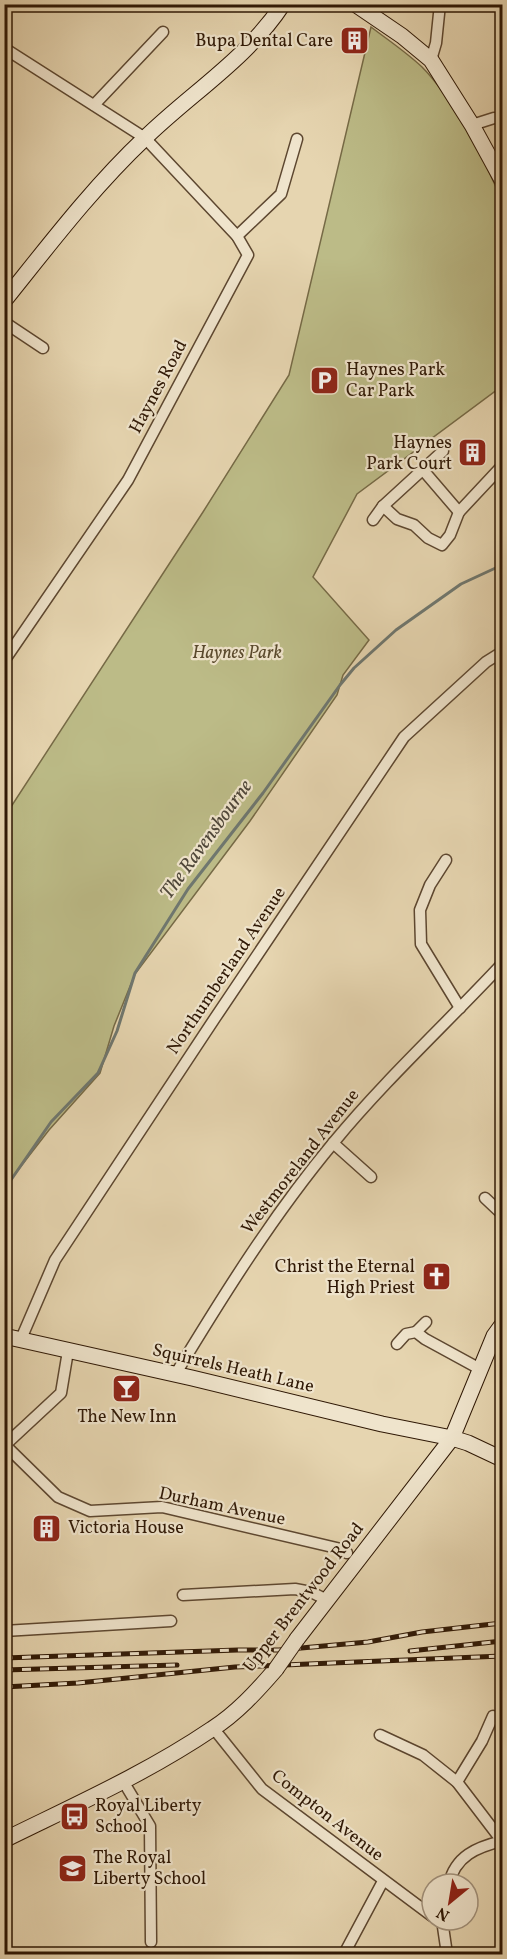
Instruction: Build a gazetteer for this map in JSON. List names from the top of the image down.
{
  "streets": {
    "street": [
      "Haynes Road",
      "Northumberland Avenue",
      "Westmoreland Avenue",
      "Squirrels Heath Lane",
      "Durham Avenue",
      "Upper Brentwood Road",
      "Compton Avenue"
    ]
  },
  "crossings": [
    ["Northumberland Avenue", "Squirrels Heath Lane"],
    ["Westmoreland Avenue", "Squirrels Heath Lane"],
    ["Squirrels Heath Lane", "Upper Brentwood Road"],
    ["Upper Brentwood Road", "Compton Avenue"]
  ],
  "water": ["The Ravensbourne"],
  "parks": ["Haynes Park"],
  "places": {
    "building": ["Bupa Dental Care", "Haynes Park Court", "Victoria House"],
    "parking": ["Haynes Park Car Park"],
    "church": ["Christ the Eternal High Priest"],
    "bar": ["The New Inn"],
    "bus stop": ["Royal Liberty School"],
    "school or university": ["The Royal Liberty School"]
  },
  "north": "bottom left"
}
